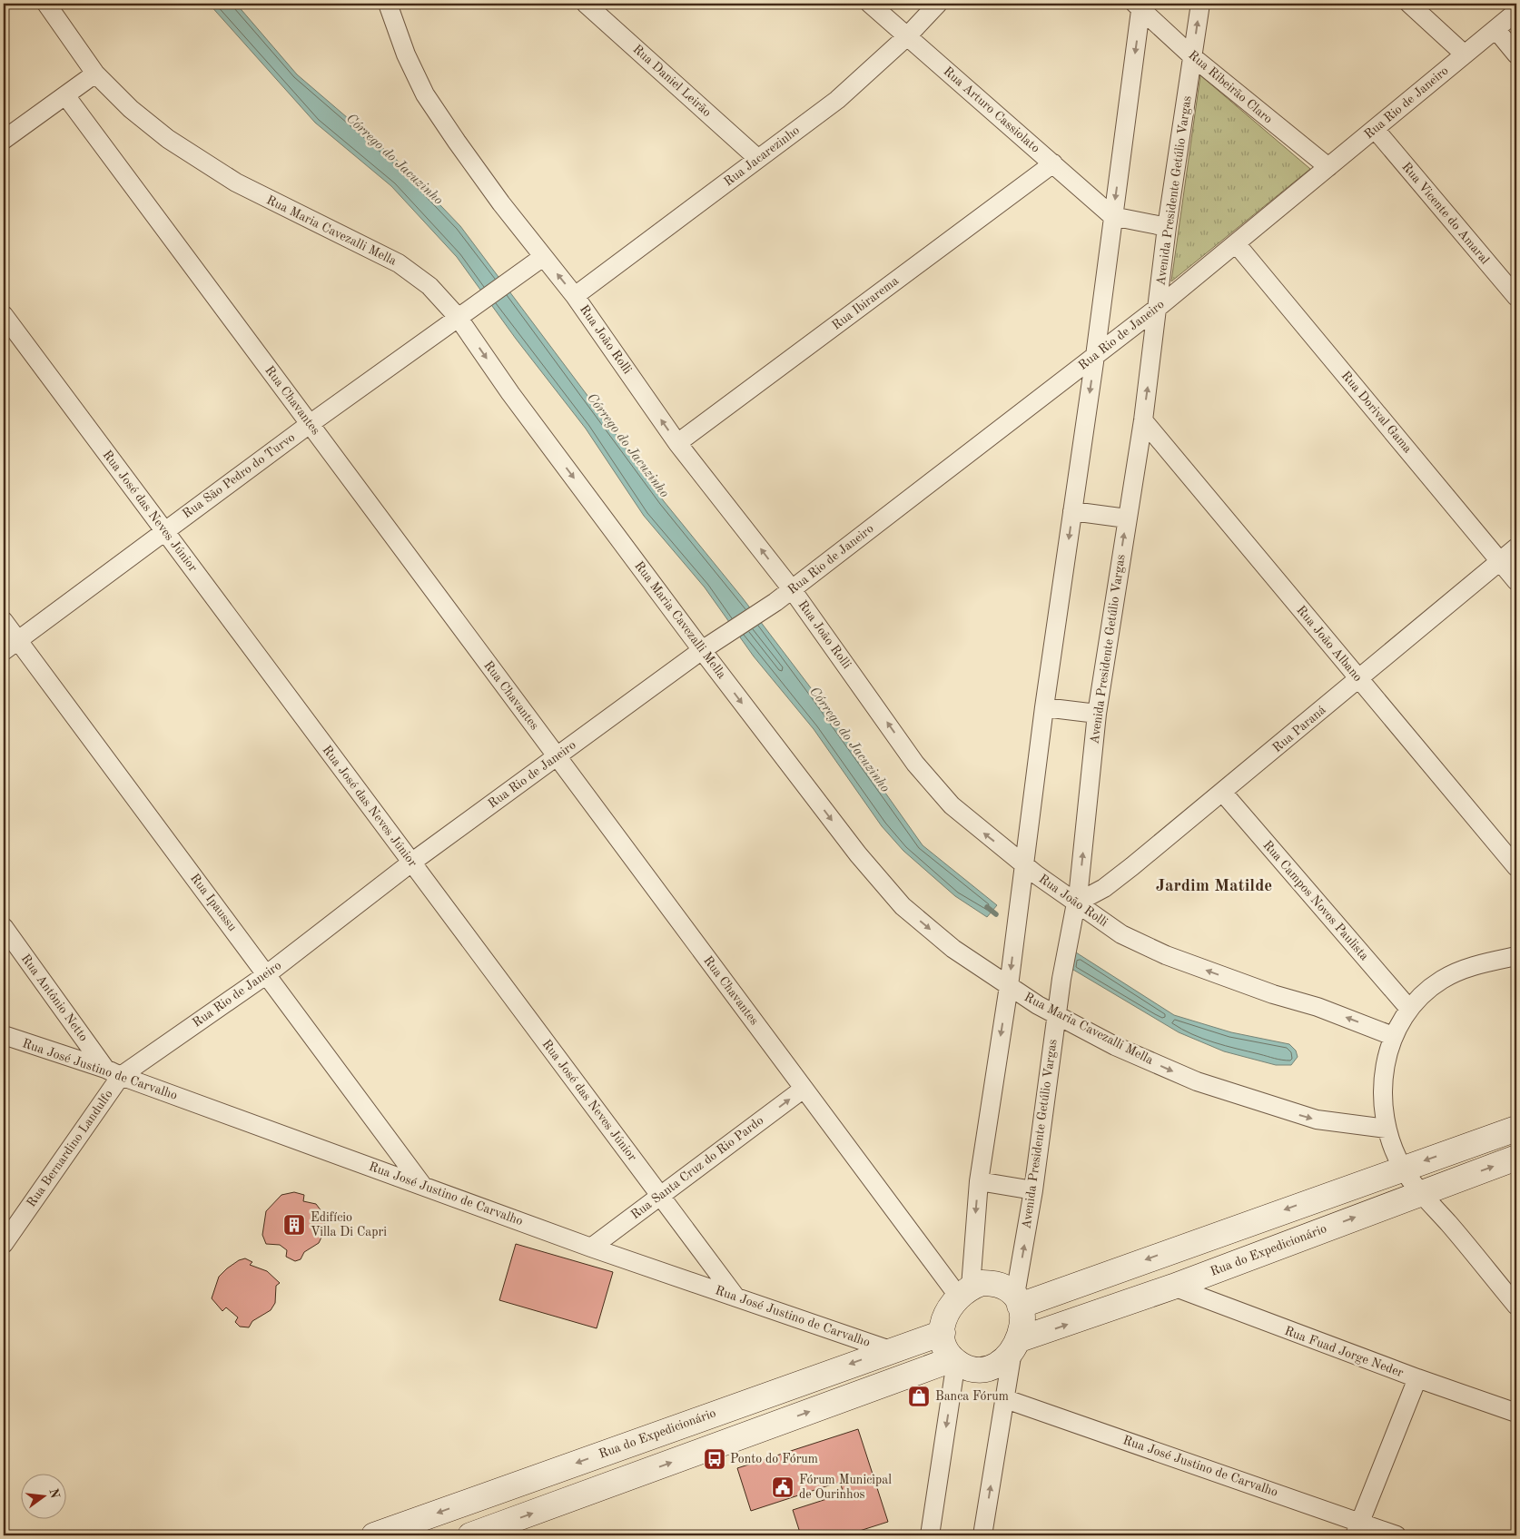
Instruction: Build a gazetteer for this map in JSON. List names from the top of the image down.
{
  "streets": {
    "main road": ["Rua do Expedicionário"],
    "street": [
      "Rua Daniel Leirão",
      "Rua Ribeirão Claro",
      "Rua Rio de Janeiro",
      "Rua Arturo Cassiolato",
      "Rua Jacarezinho",
      "Avenida Presidente Getúlio Vargas",
      "Rua Vicente do Amaral",
      "Rua Maria Cavezalli Mella",
      "Rua Ibirarema",
      "Rua João Rolli",
      "Rua Chavantes",
      "Rua Dorival Gama",
      "Rua São Pedro do Turvo",
      "Rua José das Neves Júnior",
      "Rua João Albano",
      "Rua Paraná",
      "Rua Campos Novos Paulista",
      "Rua Ipaussu",
      "Rua Antônio Netto",
      "Rua José Justino de Carvalho",
      "Rua Bernardino Landulfo",
      "Rua Santa Cruz do Rio Pardo",
      "Rua Fuad Jorge Neder"
    ]
  },
  "crossings": [
    ["Rua Daniel Leirão", "Rua Jacarezinho"],
    ["Rua Ribeirão Claro", "Rua Rio de Janeiro"],
    ["Rua Ribeirão Claro", "Avenida Presidente Getúlio Vargas"],
    ["Rua Rio de Janeiro", "Avenida Presidente Getúlio Vargas"],
    ["Rua Rio de Janeiro", "Rua Vicente do Amaral"],
    ["Rua Rio de Janeiro", "Rua Maria Cavezalli Mella"],
    ["Rua Rio de Janeiro", "Rua João Rolli"],
    ["Rua Rio de Janeiro", "Rua Chavantes"],
    ["Rua Rio de Janeiro", "Rua Dorival Gama"],
    ["Rua Rio de Janeiro", "Rua José das Neves Júnior"],
    ["Rua Rio de Janeiro", "Rua Ipaussu"],
    ["Rua Rio de Janeiro", "Rua Antônio Netto"],
    ["Rua Rio de Janeiro", "Rua José Justino de Carvalho"],
    ["Rua Rio de Janeiro", "Rua Bernardino Landulfo"],
    ["Rua Arturo Cassiolato", "Rua Jacarezinho"],
    ["Rua Arturo Cassiolato", "Rua Ibirarema"],
    ["Rua Jacarezinho", "Rua João Rolli"],
    ["Avenida Presidente Getúlio Vargas", "Rua Maria Cavezalli Mella"],
    ["Avenida Presidente Getúlio Vargas", "Rua João Rolli"],
    ["Avenida Presidente Getúlio Vargas", "Rua Chavantes"],
    ["Avenida Presidente Getúlio Vargas", "Rua João Albano"],
    ["Avenida Presidente Getúlio Vargas", "Rua Paraná"],
    ["Avenida Presidente Getúlio Vargas", "Rua do Expedicionário"],
    ["Rua Maria Cavezalli Mella", "Rua São Pedro do Turvo"],
    ["Rua Ibirarema", "Rua João Rolli"],
    ["Rua João Rolli", "Rua São Pedro do Turvo"],
    ["Rua João Rolli", "Rua Paraná"],
    ["Rua Chavantes", "Rua São Pedro do Turvo"],
    ["Rua Chavantes", "Rua Santa Cruz do Rio Pardo"],
    ["Rua Chavantes", "Rua do Expedicionário"],
    ["Rua Dorival Gama", "Rua Paraná"],
    ["Rua São Pedro do Turvo", "Rua José das Neves Júnior"],
    ["Rua São Pedro do Turvo", "Rua Ipaussu"],
    ["Rua José das Neves Júnior", "Rua José Justino de Carvalho"],
    ["Rua José das Neves Júnior", "Rua Santa Cruz do Rio Pardo"],
    ["Rua João Albano", "Rua Paraná"],
    ["Rua Paraná", "Rua Campos Novos Paulista"],
    ["Rua Ipaussu", "Rua José Justino de Carvalho"],
    ["Rua Antônio Netto", "Rua José Justino de Carvalho"],
    ["Rua Antônio Netto", "Rua Bernardino Landulfo"],
    ["Rua José Justino de Carvalho", "Rua Bernardino Landulfo"],
    ["Rua José Justino de Carvalho", "Rua Santa Cruz do Rio Pardo"],
    ["Rua José Justino de Carvalho", "Rua do Expedicionário"],
    ["Rua do Expedicionário", "Rua Fuad Jorge Neder"]
  ],
  "one_way": ["Rua Maria Cavezalli Mella", "Rua João Rolli", "Rua Santa Cruz do Rio Pardo"],
  "districts": ["Jardim Matilde"],
  "water": ["Córrego do Jacuzinho"],
  "places": {
    "building": ["Edifício Villa Di Capri"],
    "shop": ["Banca Fórum"],
    "bus stop": ["Ponto do Fórum"],
    "public building": ["Fórum Municipal de Ourinhos"]
  },
  "north": "right"
}
